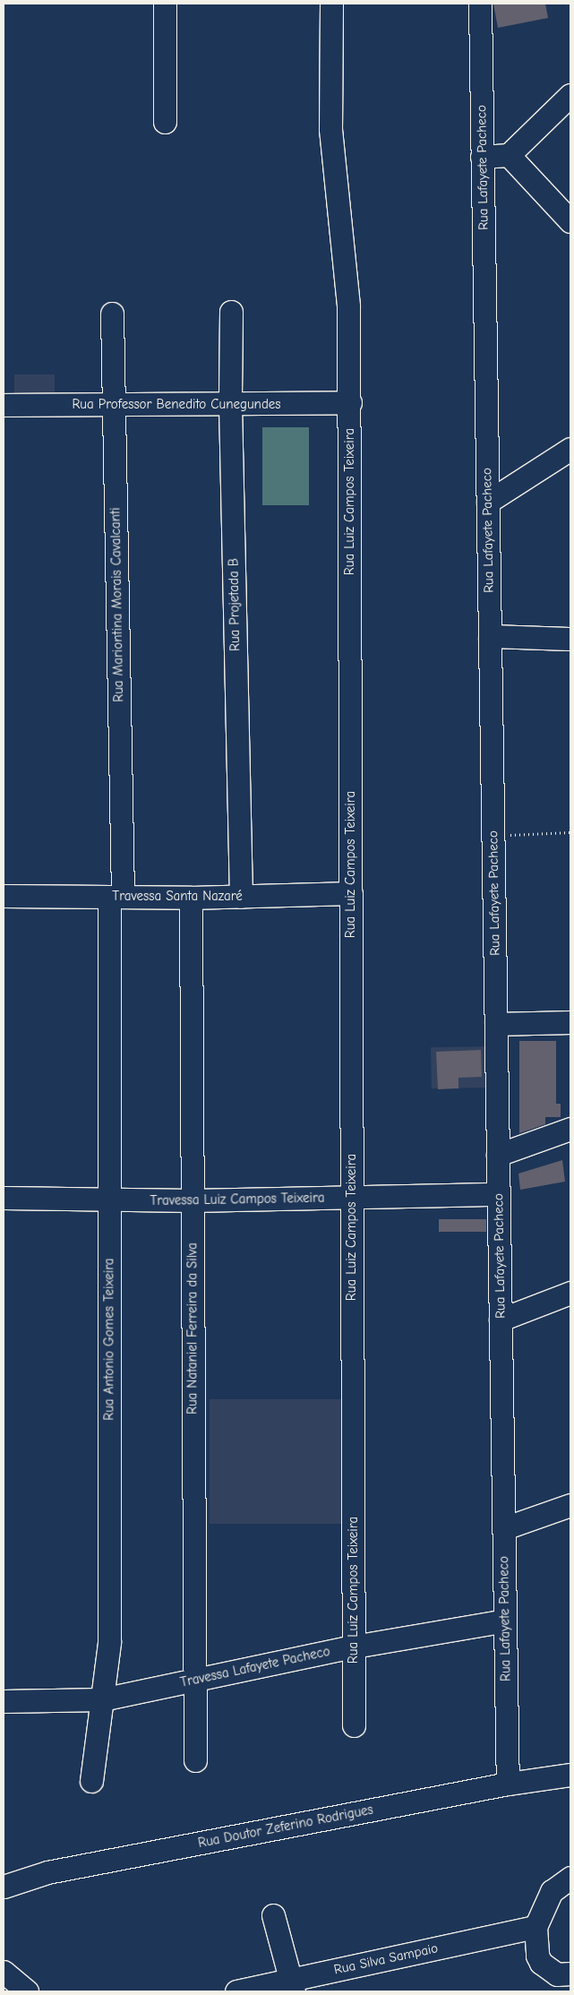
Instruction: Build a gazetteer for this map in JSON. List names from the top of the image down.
{
  "streets": {
    "street": [
      "Rua Lafayete Pacheco",
      "Rua Professor Benedito Cunegundes",
      "Rua Luiz Campos Teixeira",
      "Rua Mariontina Morais Cavalcanti",
      "Rua Projetada B",
      "Travessa Santa Nazaré",
      "Travessa Luiz Campos Teixeira",
      "Rua Nataniel Ferreira da Silva",
      "Rua Antonio Gomes Teixeira",
      "Travessa Lafayete Pacheco",
      "Rua Doutor Zeferino Rodrigues",
      "Rua Silva Sampaio"
    ]
  },
  "crossings": [
    ["Rua Lafayete Pacheco", "Travessa Luiz Campos Teixeira"],
    ["Rua Lafayete Pacheco", "Travessa Lafayete Pacheco"],
    ["Rua Lafayete Pacheco", "Rua Doutor Zeferino Rodrigues"],
    ["Rua Professor Benedito Cunegundes", "Rua Luiz Campos Teixeira"],
    ["Rua Professor Benedito Cunegundes", "Rua Mariontina Morais Cavalcanti"],
    ["Rua Professor Benedito Cunegundes", "Rua Projetada B"],
    ["Rua Luiz Campos Teixeira", "Travessa Santa Nazaré"],
    ["Rua Luiz Campos Teixeira", "Travessa Luiz Campos Teixeira"],
    ["Rua Luiz Campos Teixeira", "Travessa Lafayete Pacheco"],
    ["Rua Mariontina Morais Cavalcanti", "Travessa Santa Nazaré"],
    ["Rua Mariontina Morais Cavalcanti", "Rua Antonio Gomes Teixeira"],
    ["Rua Projetada B", "Travessa Santa Nazaré"],
    ["Travessa Santa Nazaré", "Rua Nataniel Ferreira da Silva"],
    ["Travessa Santa Nazaré", "Rua Antonio Gomes Teixeira"],
    ["Travessa Luiz Campos Teixeira", "Rua Nataniel Ferreira da Silva"],
    ["Travessa Luiz Campos Teixeira", "Rua Antonio Gomes Teixeira"],
    ["Rua Nataniel Ferreira da Silva", "Travessa Lafayete Pacheco"],
    ["Rua Antonio Gomes Teixeira", "Travessa Lafayete Pacheco"]
  ]
}
